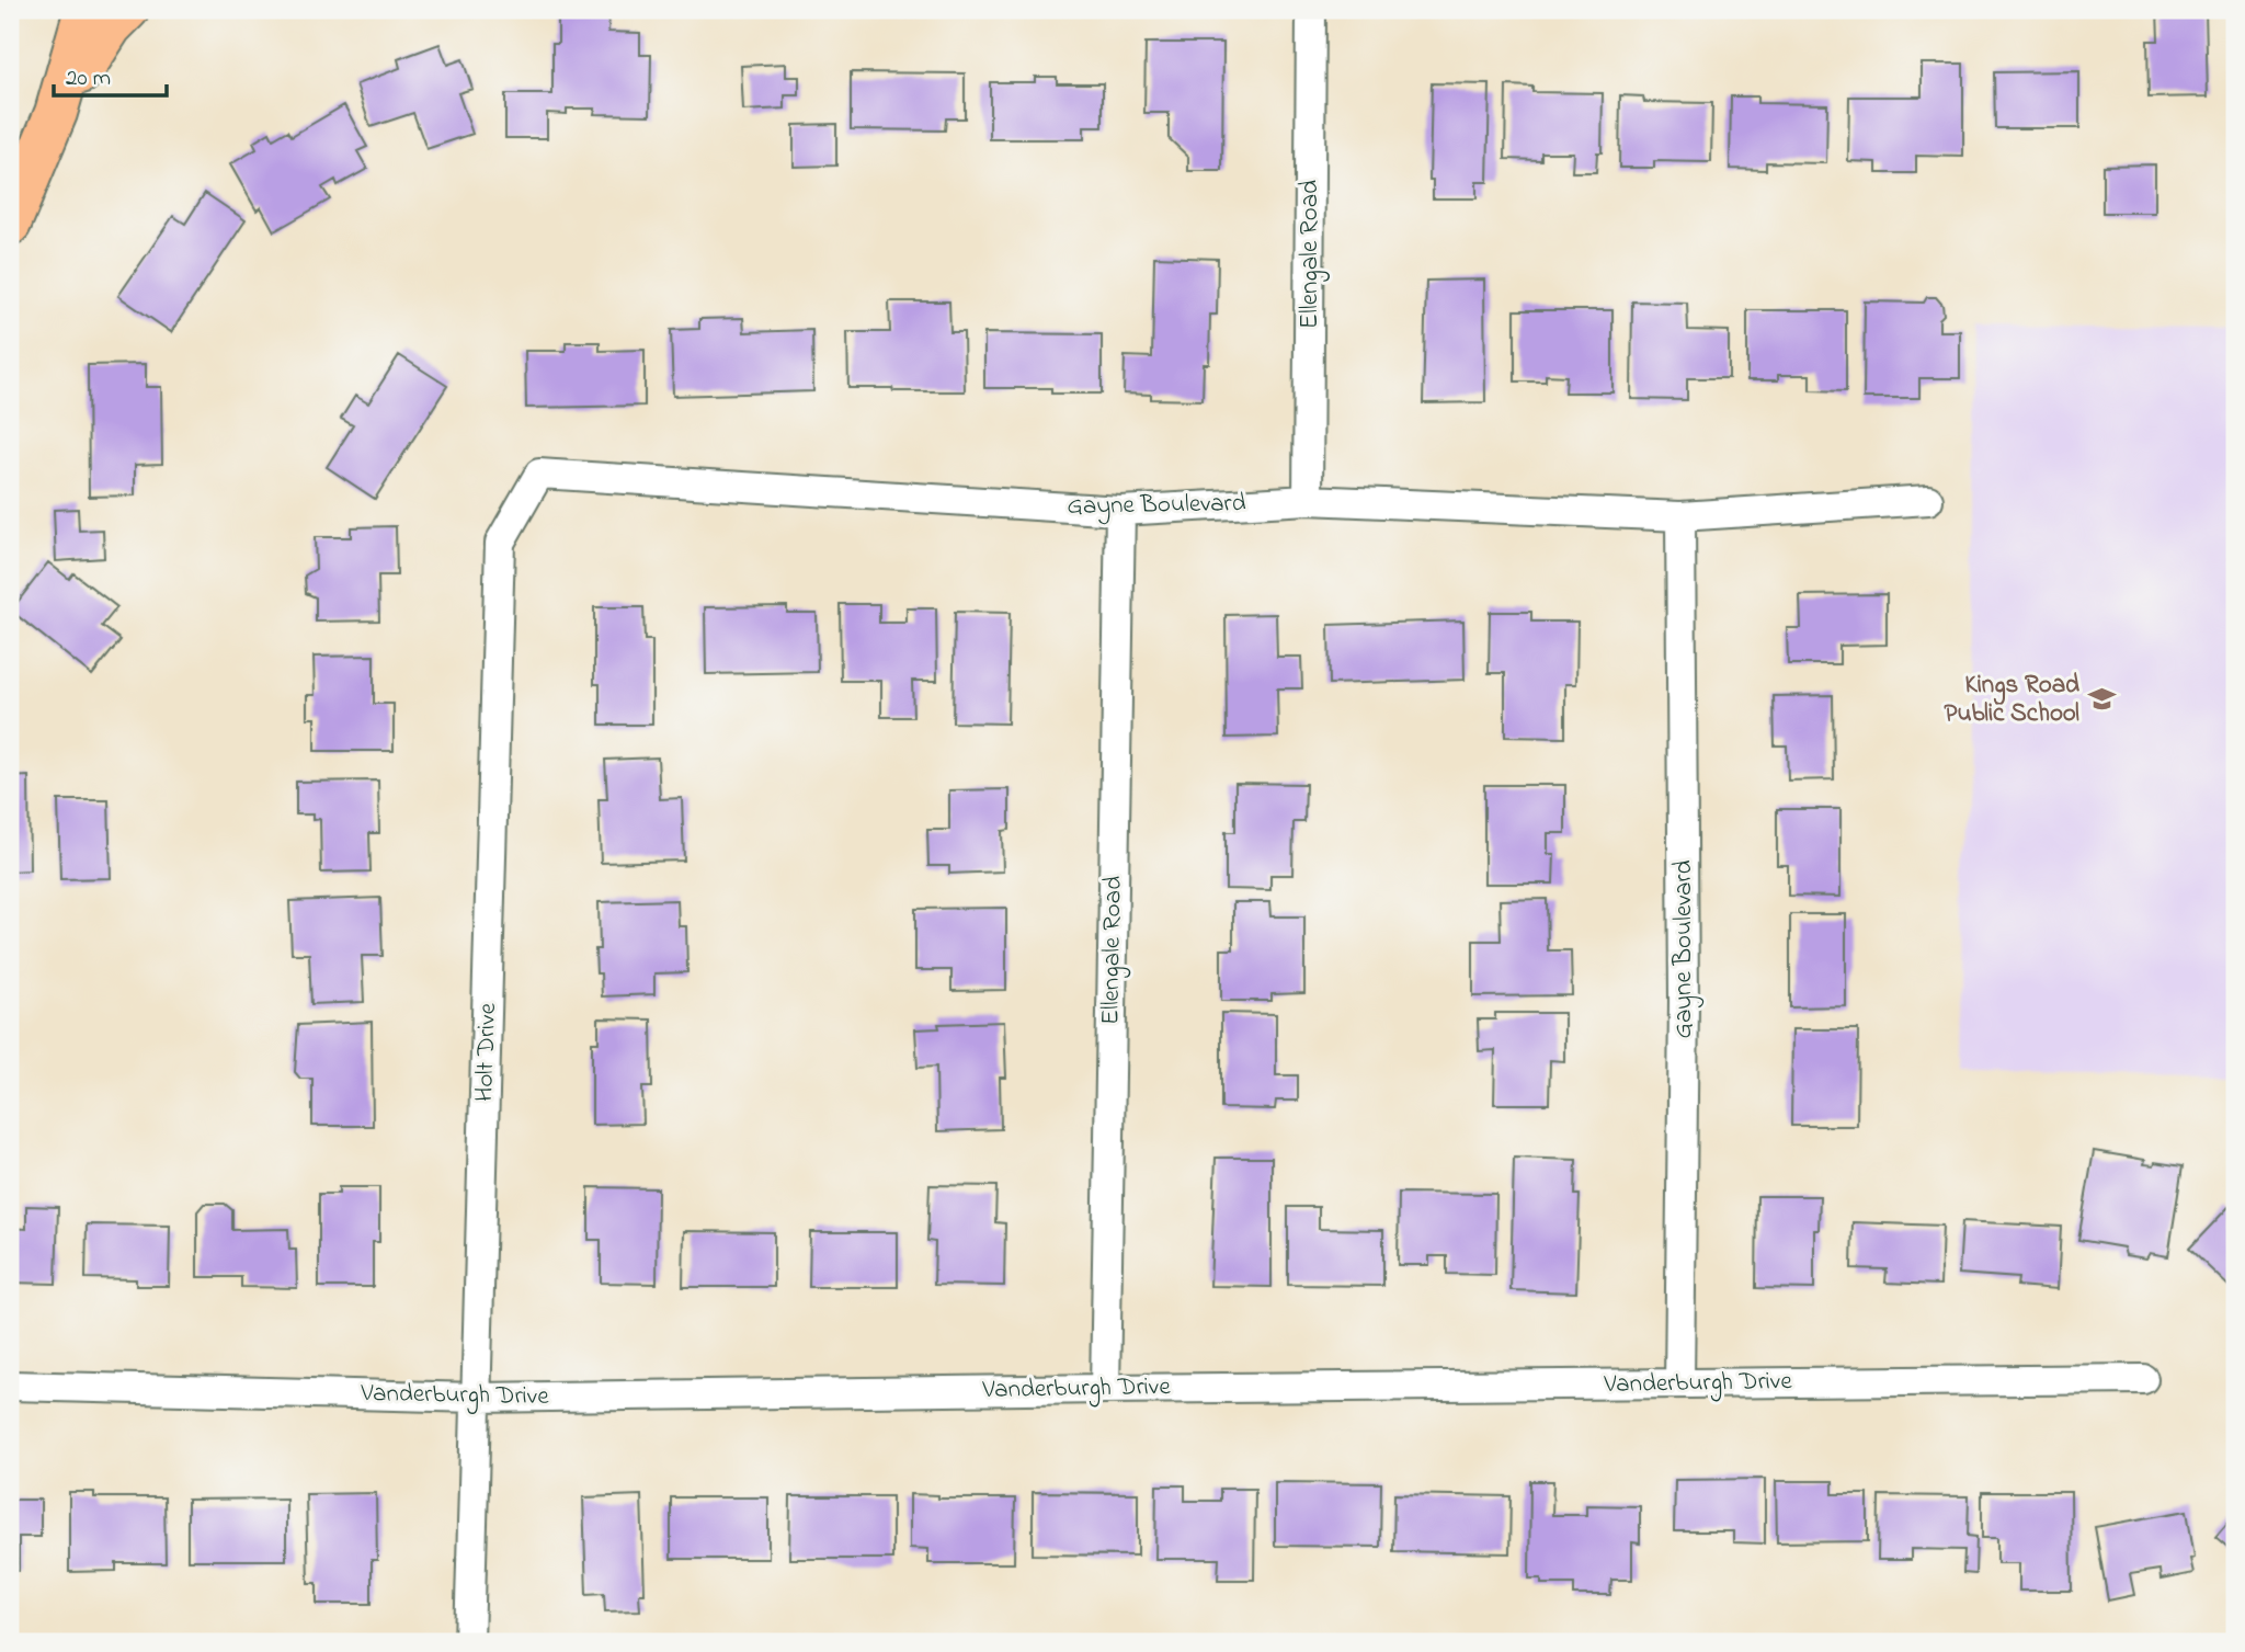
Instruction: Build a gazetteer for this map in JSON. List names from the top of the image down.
{
  "streets": {
    "street": [
      "Ellengale Road",
      "Gayne Boulevard",
      "Holt Drive",
      "Vanderburgh Drive"
    ]
  },
  "crossings": [
    ["Ellengale Road", "Gayne Boulevard"],
    ["Ellengale Road", "Vanderburgh Drive"],
    ["Gayne Boulevard", "Holt Drive"],
    ["Gayne Boulevard", "Vanderburgh Drive"],
    ["Holt Drive", "Vanderburgh Drive"]
  ],
  "places": {
    "school or university": ["Kings Road Public School"]
  },
  "scale_bar": "20 m"
}
